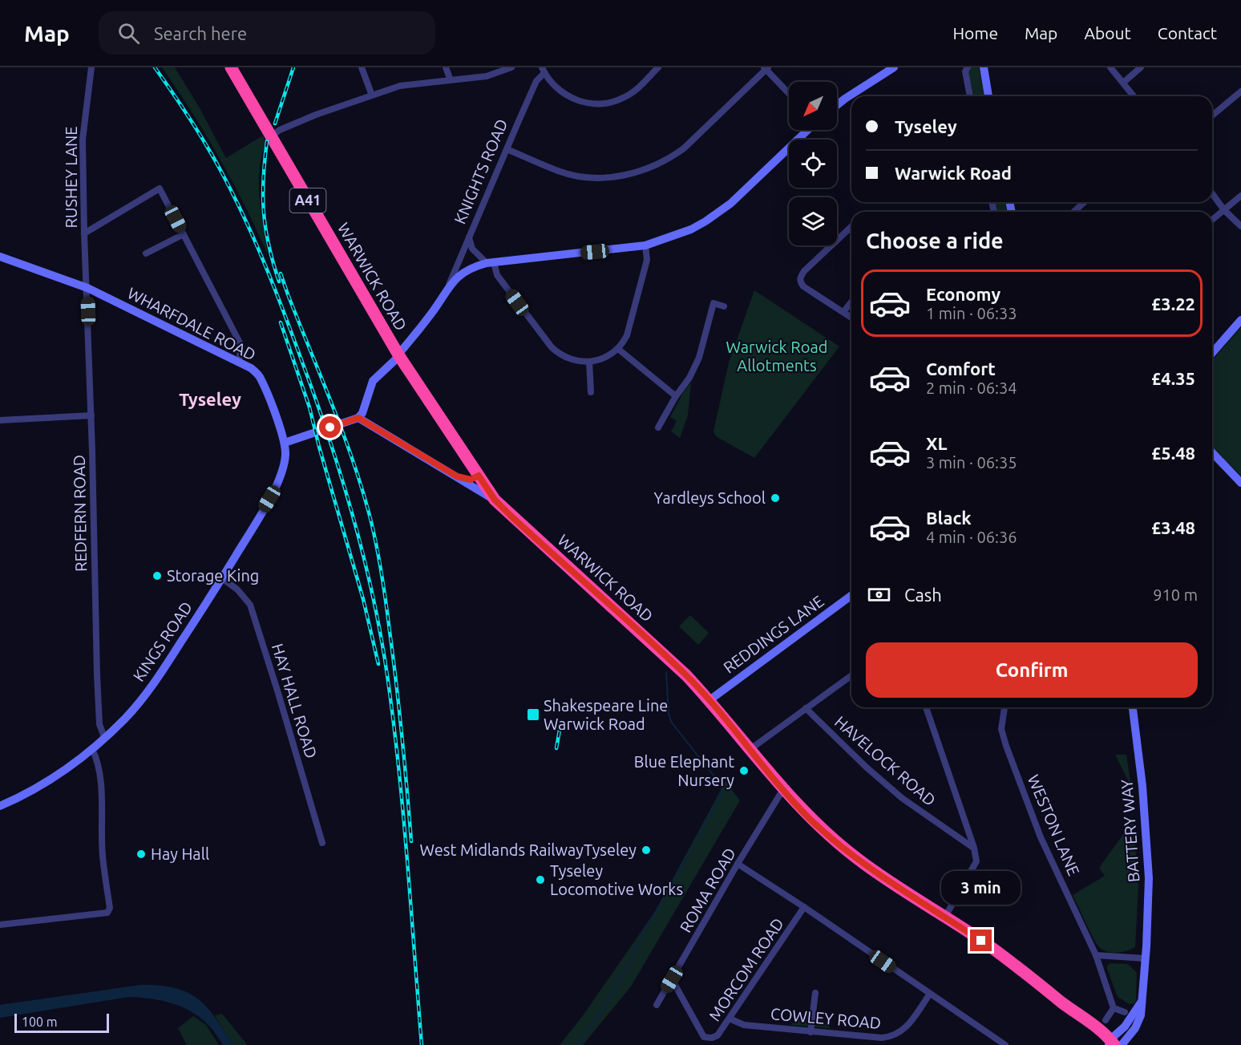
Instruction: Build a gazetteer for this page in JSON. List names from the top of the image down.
{
  "streets": {
    "highway": ["A41", "WARWICK ROAD"],
    "street": [
      "KNIGHTS ROAD",
      "RUSHEY LANE",
      "WHARFDALE ROAD",
      "REDFERN ROAD",
      "REDDINGS LANE",
      "KINGS ROAD",
      "HAY HALL ROAD",
      "HAVELOCK ROAD",
      "WESTON LANE",
      "BATTERY WAY",
      "ROMA ROAD",
      "MORCOM ROAD",
      "COWLEY ROAD"
    ]
  },
  "crossings": [
    ["KNIGHTS ROAD", "WARWICK ROAD"],
    ["RUSHEY LANE", "WHARFDALE ROAD"],
    ["RUSHEY LANE", "REDFERN ROAD"],
    ["WARWICK ROAD", "REDDINGS LANE"],
    ["WARWICK ROAD", "ROMA ROAD"],
    ["WHARFDALE ROAD", "REDFERN ROAD"],
    ["WHARFDALE ROAD", "KINGS ROAD"],
    ["REDFERN ROAD", "KINGS ROAD"],
    ["KINGS ROAD", "HAY HALL ROAD"],
    ["ROMA ROAD", "MORCOM ROAD"],
    ["MORCOM ROAD", "COWLEY ROAD"]
  ],
  "districts": ["Tyseley"],
  "parks": ["Warwick Road Allotments"],
  "places": {
    "other": [
      "Yardleys School",
      "Storage King",
      "Blue Elephant Nursery",
      "West Midlands RailwayTyseley",
      "Hay Hall",
      "Tyseley Locomotive Works"
    ],
    "transit": ["Shakespeare Line Warwick Road"]
  },
  "scale_bar": "100 m",
  "north": "bottom left",
  "page": {
    "header": "Map",
    "search": "Search here",
    "nav": [
      "Home",
      "Map",
      "About",
      "Contact"
    ],
    "banner": ["Tyseley", "Warwick Road"],
    "heading": "Choose a ride",
    "list": [
      {
        "name": "Economy",
        "note": "1 min · 06:33",
        "value": "£3.22"
      },
      {
        "name": "Comfort",
        "note": "2 min · 06:34",
        "value": "£4.35"
      },
      {
        "name": "XL",
        "note": "3 min · 06:35",
        "value": "£5.48"
      },
      {
        "name": "Black",
        "note": "4 min · 06:36",
        "value": "£3.48"
      }
    ],
    "pay": ["Cash", "910 m"],
    "buttons": "Confirm",
    "bubble": "3 min",
    "scale": "100 m"
  }
}
